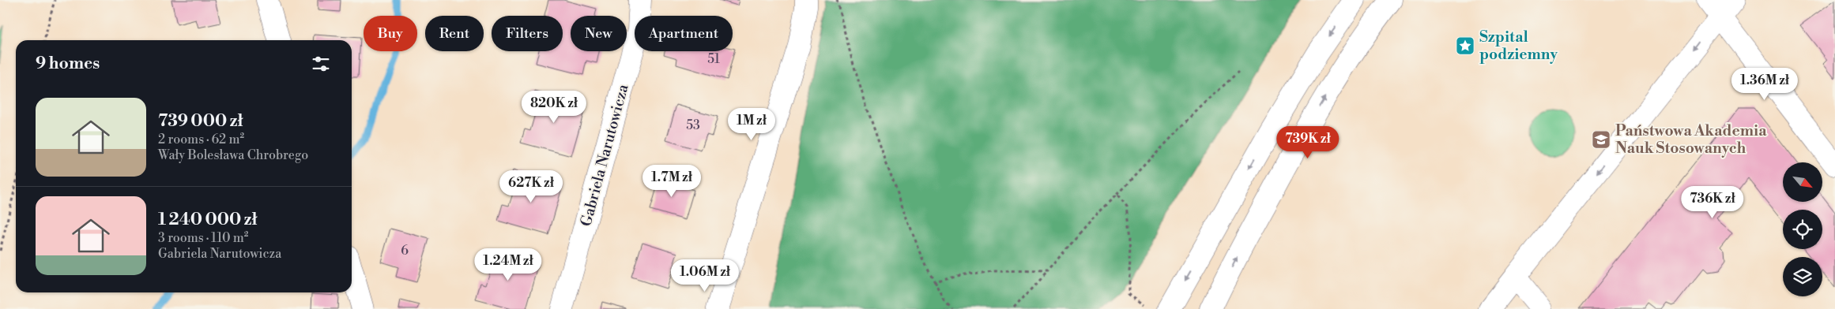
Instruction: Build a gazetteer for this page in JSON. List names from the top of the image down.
{
  "streets": {
    "street": ["Gabriela Narutowicza"]
  },
  "places": {
    "place": ["Szpital podziemny"],
    "school or university": ["Państwowa Akademia Nauk Stosowanych"]
  },
  "house_numbers": ["51", "53", "6"],
  "north": "bottom right",
  "page": {
    "chip": [
      "Buy",
      "Rent",
      "Filters",
      "New",
      "Apartment"
    ],
    "heading": "9 homes",
    "price": [
      "1.36M zł",
      "820K zł",
      "1M zł",
      "739K zł",
      "1.7M zł",
      "627K zł",
      "736K zł",
      "1.24M zł",
      "1.06M zł"
    ],
    "list": [
      {
        "name": "739 000 zł",
        "note": "2 rooms · 62 m² · Wały Bolesława Chrobrego"
      },
      {
        "name": "1 240 000 zł",
        "note": "3 rooms · 110 m² · Gabriela Narutowicza"
      }
    ]
  }
}
